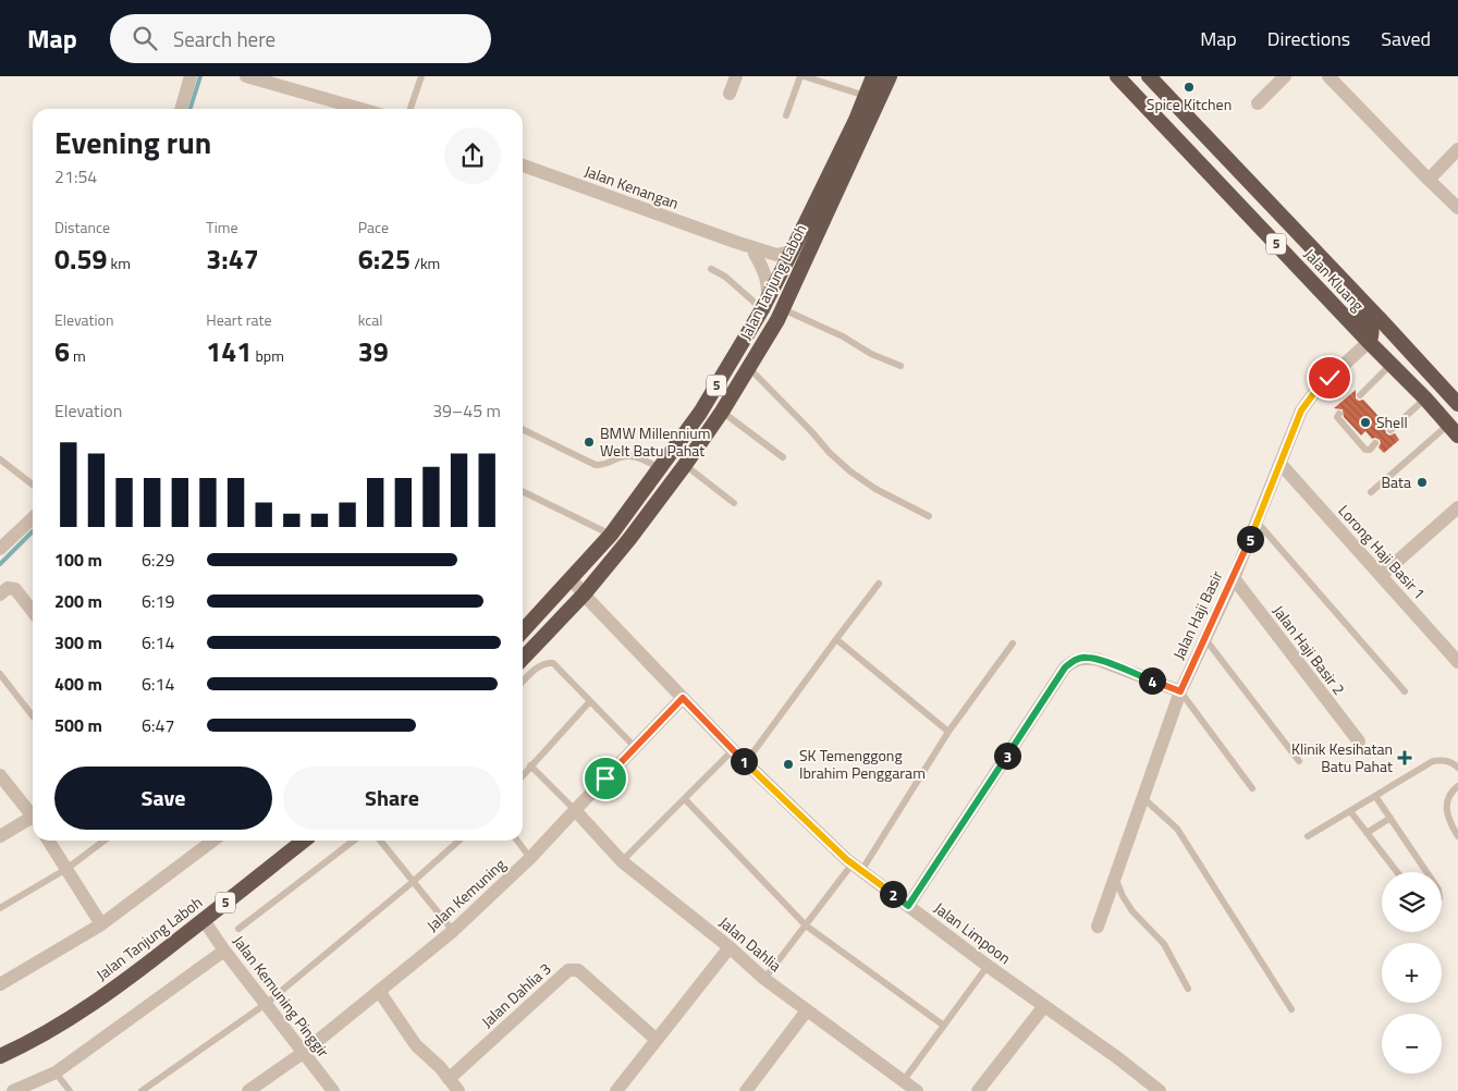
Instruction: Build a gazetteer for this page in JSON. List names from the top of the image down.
{
  "streets": {
    "highway": ["5", "Jalan Kluang", "Jalan Tanjung Laboh"],
    "street": [
      "Jalan Kenangan",
      "Lorong Haji Basir 1",
      "Jalan Haji Basir",
      "Jalan Haji Basir 2",
      "Jalan Kemuning",
      "Jalan Limpoon",
      "Jalan Dahlia",
      "Jalan Dahlia 3",
      "Jalan Kemuning Pinggir"
    ]
  },
  "crossings": [
    ["Jalan Kenangan", "Jalan Tanjung Laboh"],
    ["Jalan Kluang", "Jalan Haji Basir"],
    ["Jalan Tanjung Laboh", "Jalan Limpoon"],
    ["Jalan Tanjung Laboh", "Jalan Kemuning Pinggir"],
    ["Lorong Haji Basir 1", "Jalan Haji Basir"],
    ["Jalan Haji Basir", "Jalan Haji Basir 2"],
    ["Jalan Kemuning", "Jalan Limpoon"],
    ["Jalan Kemuning", "Jalan Dahlia"],
    ["Jalan Kemuning", "Jalan Kemuning Pinggir"]
  ],
  "places": {
    "other": [
      "Spice Kitchen",
      "Shell",
      "BMW Millennium Welt Batu Pahat",
      "Bata",
      "SK Temenggong Ibrahim Penggaram"
    ],
    "health": ["Klinik Kesihatan Batu Pahat"]
  },
  "page": {
    "header": "Map",
    "search": "Search here",
    "nav": ["Map", "Directions", "Saved"],
    "heading": ["Evening run", "21:54"],
    "stats": [
      ["Distance", "0.59 km"],
      ["Time", "3:47"],
      ["Pace", "6:25 /km"],
      ["Elevation", "6 m"],
      ["Heart rate", "141 bpm"],
      ["kcal", "39"]
    ],
    "chart": ["Elevation", "39–45 m"],
    "pins": [
      "5",
      "4",
      "3",
      "1",
      "2"
    ],
    "list": [
      {
        "name": "100 m",
        "note": "6:29"
      },
      {
        "name": "200 m",
        "note": "6:19"
      },
      {
        "name": "300 m",
        "note": "6:14"
      },
      {
        "name": "400 m",
        "note": "6:14"
      },
      {
        "name": "500 m",
        "note": "6:47"
      }
    ],
    "buttons": ["Save", "Share"],
    "map_buttons": ["+", "−"]
  }
}
